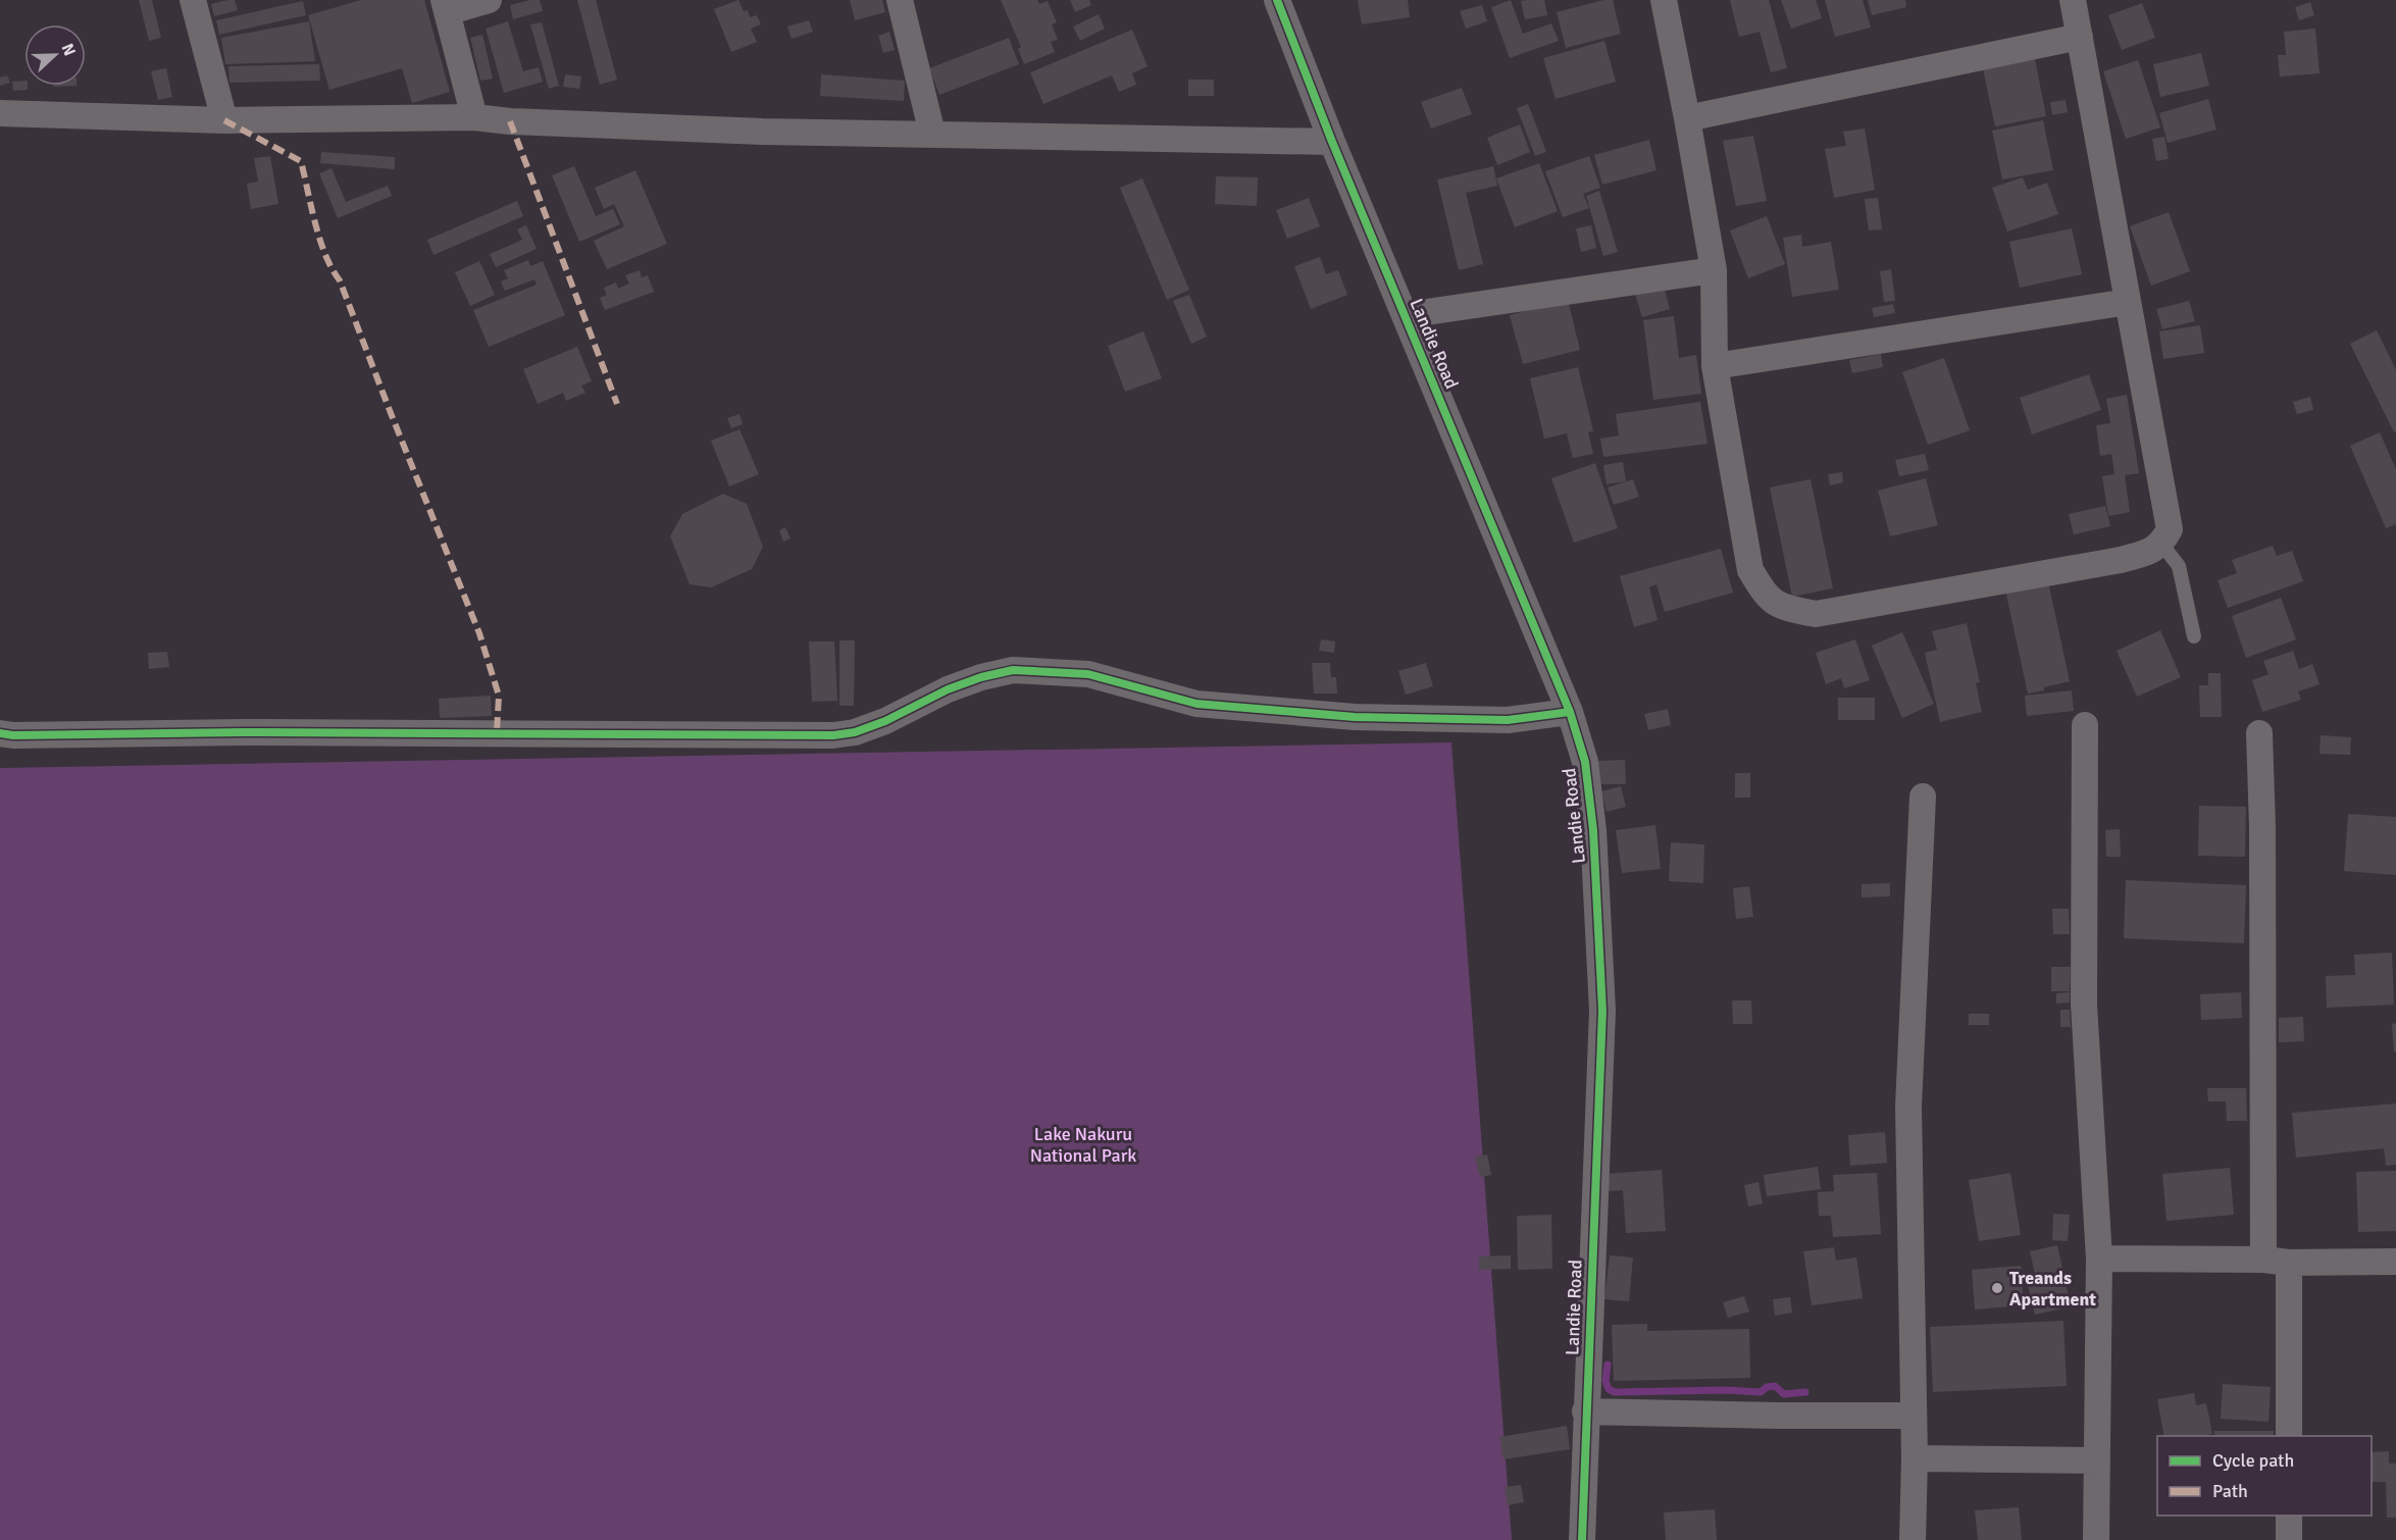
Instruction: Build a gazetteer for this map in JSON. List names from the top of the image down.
{
  "streets": {
    "street": ["Landie Road"]
  },
  "parks": ["Lake Nakuru National Park"],
  "places": ["Treands Apartment"],
  "legend": ["Cycle path", "Path"],
  "north": "right"
}
